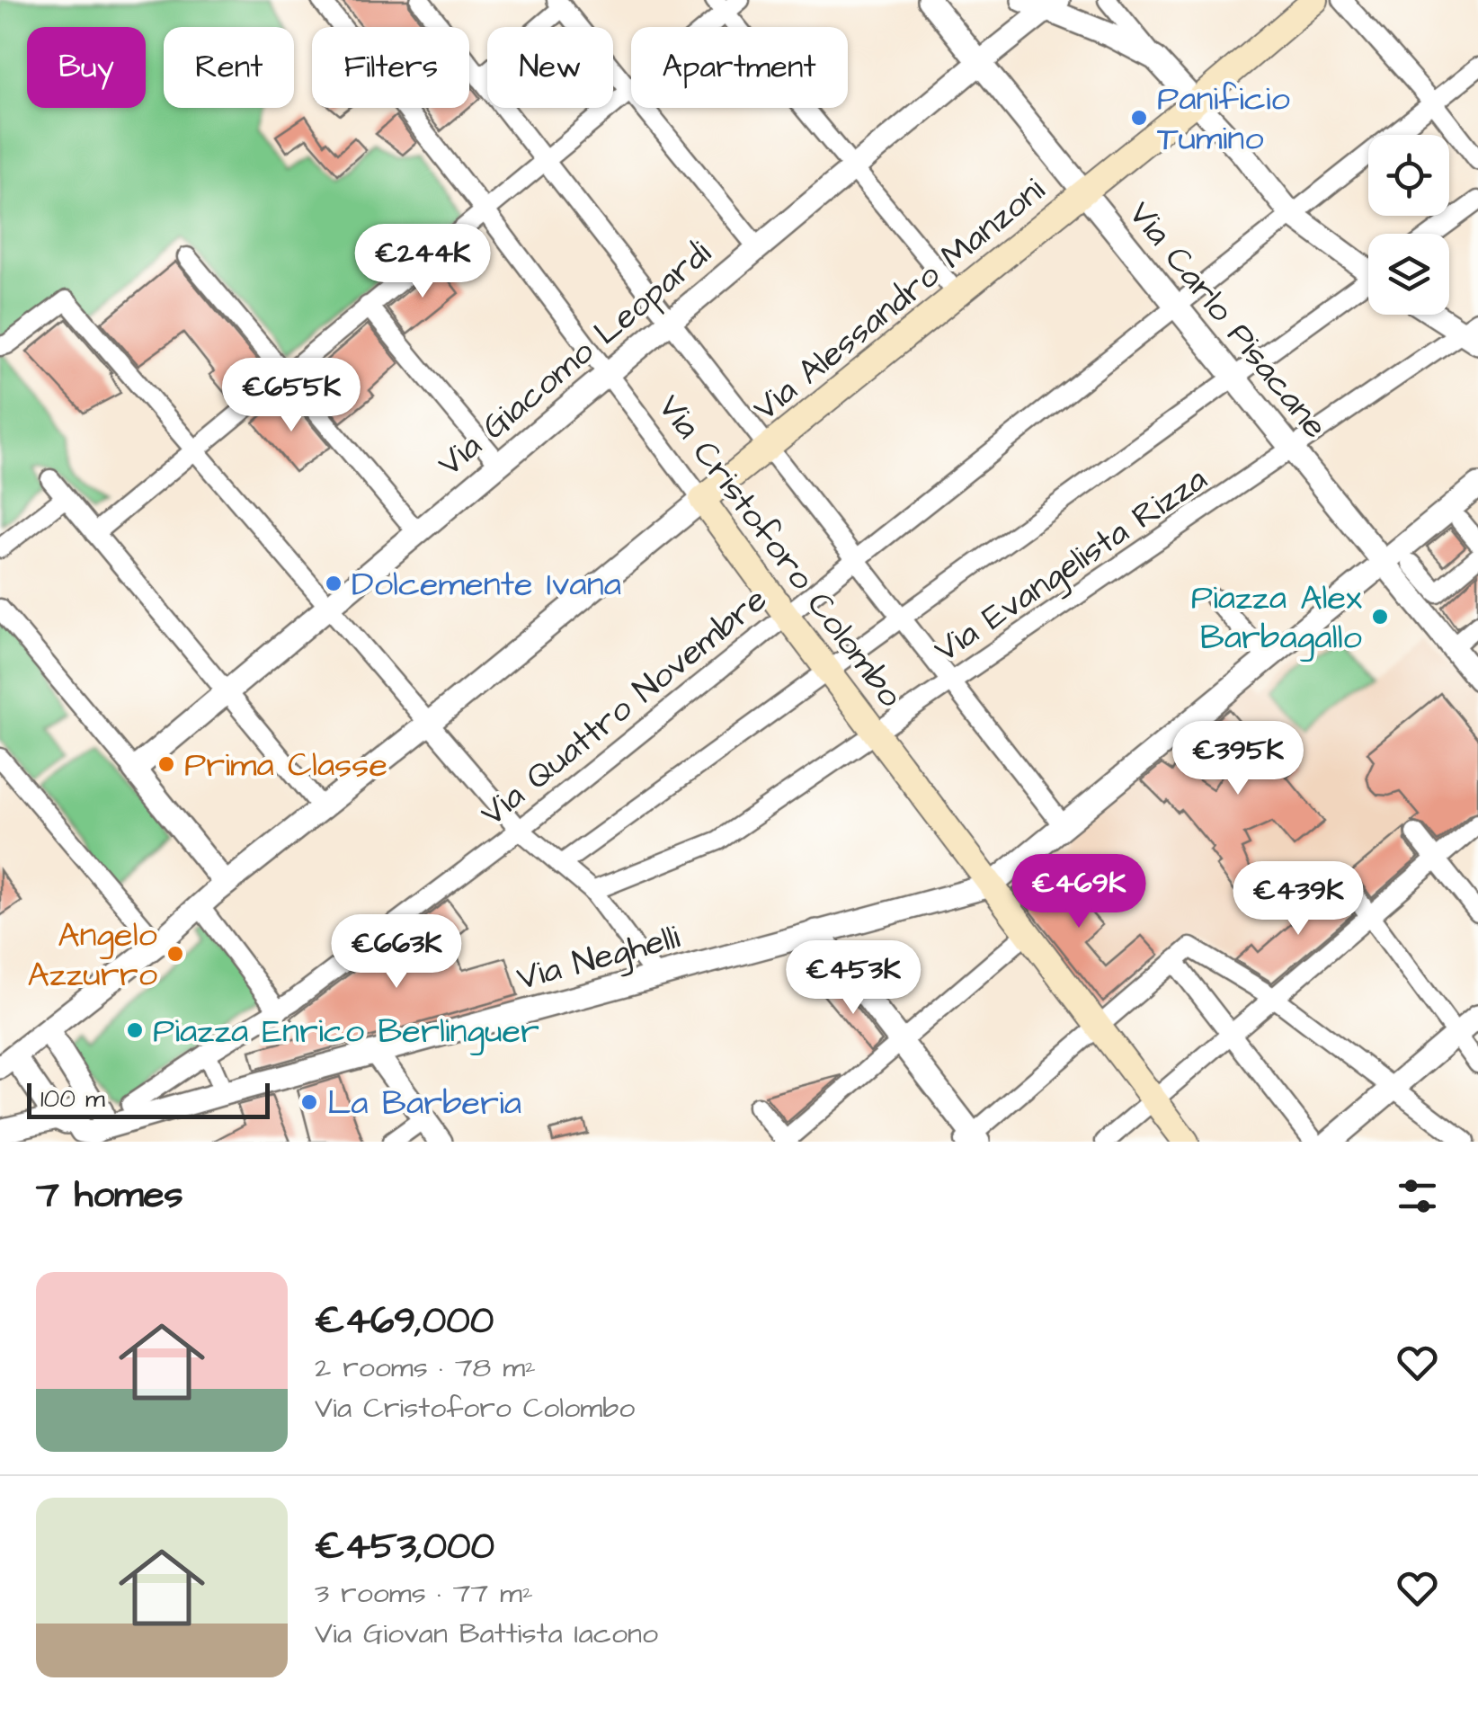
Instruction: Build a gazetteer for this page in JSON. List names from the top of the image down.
{
  "streets": {
    "main road": ["Via Alessandro Manzoni", "Via Cristoforo Colombo"],
    "street": [
      "Via Carlo Pisacane",
      "Via Giacomo Leopardi",
      "Via Evangelista Rizza",
      "Via Quattro Novembre",
      "Via Neghelli"
    ]
  },
  "crossings": [
    ["Via Alessandro Manzoni", "Via Carlo Pisacane"],
    ["Via Alessandro Manzoni", "Via Cristoforo Colombo"],
    ["Via Carlo Pisacane", "Via Giacomo Leopardi"],
    ["Via Carlo Pisacane", "Via Evangelista Rizza"],
    ["Via Carlo Pisacane", "Via Quattro Novembre"],
    ["Via Giacomo Leopardi", "Via Cristoforo Colombo"],
    ["Via Cristoforo Colombo", "Via Evangelista Rizza"],
    ["Via Cristoforo Colombo", "Via Quattro Novembre"],
    ["Via Cristoforo Colombo", "Via Neghelli"]
  ],
  "places": [
    "Panificio Tumino",
    "Dolcemente Ivana",
    "Piazza Alex Barbagallo",
    "Prima Classe",
    "Angelo Azzurro",
    "Piazza Enrico Berlinguer",
    "La Barberia"
  ],
  "scale_bar": "100 m",
  "page": {
    "chip": [
      "Buy",
      "Rent",
      "Filters",
      "New",
      "Apartment"
    ],
    "price": [
      "€244K",
      "€655K",
      "€395K",
      "€469K",
      "€439K",
      "€663K",
      "€453K"
    ],
    "scale": "100 m",
    "heading": "7 homes",
    "list": [
      {
        "name": "€469,000",
        "note": "2 rooms · 78 m² · Via Cristoforo Colombo"
      },
      {
        "name": "€453,000",
        "note": "3 rooms · 77 m² · Via Giovan Battista Iacono"
      }
    ]
  }
}
